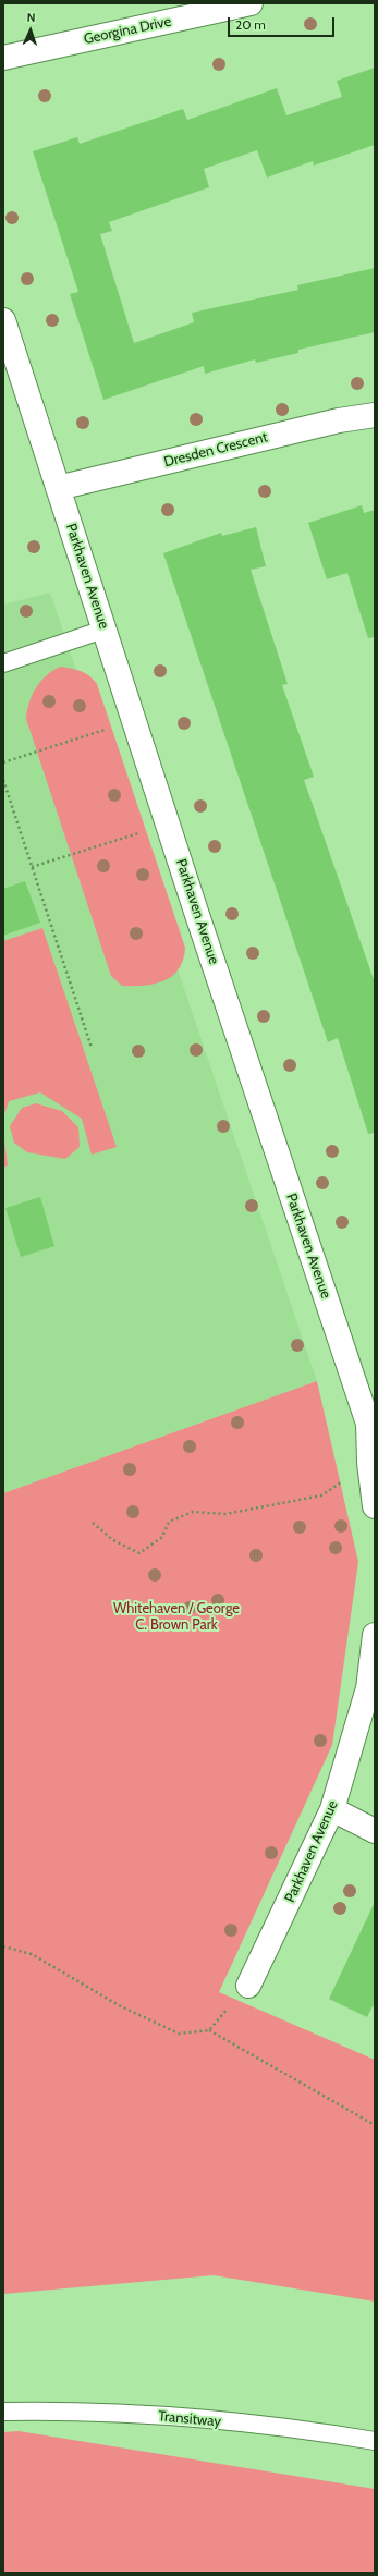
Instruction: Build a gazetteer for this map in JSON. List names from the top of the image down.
{
  "streets": {
    "street": ["Georgina Drive", "Dresden Crescent", "Parkhaven Avenue"],
    "lane": ["Transitway"]
  },
  "crossings": [
    ["Dresden Crescent", "Parkhaven Avenue"]
  ],
  "parks": ["Whitehaven / George C. Brown Park"],
  "scale_bar": "20 m",
  "north": "top"
}
